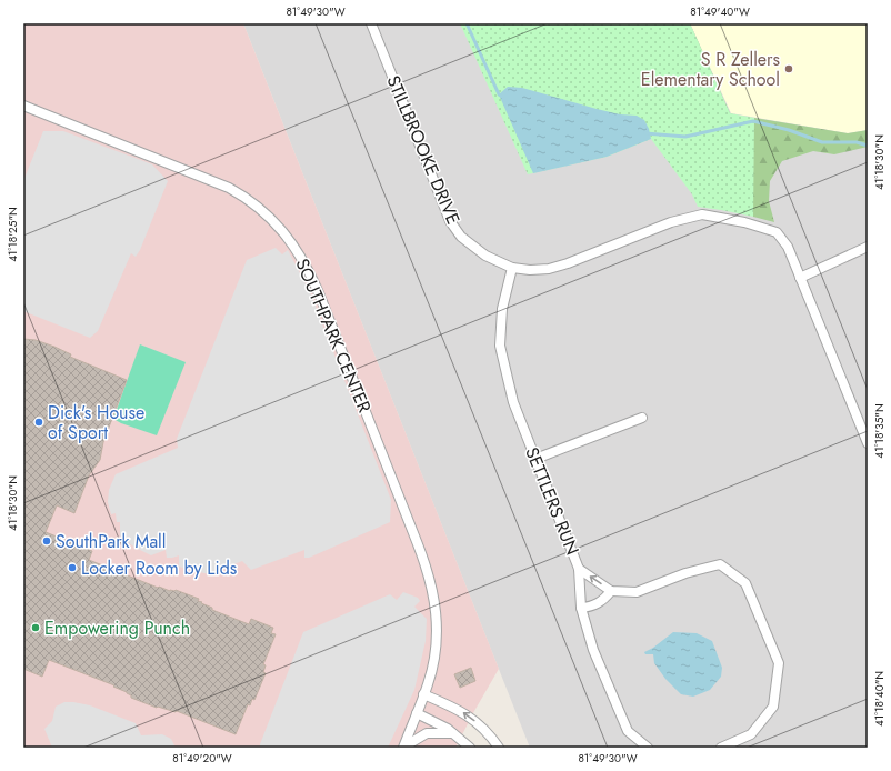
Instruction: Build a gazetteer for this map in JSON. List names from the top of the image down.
{
  "streets": {
    "street": ["STILLBROOKE DRIVE", "SOUTHPARK CENTER", "SETTLERS RUN"]
  },
  "crossings": [
    ["STILLBROOKE DRIVE", "SETTLERS RUN"]
  ],
  "places": [
    "S R Zellers Elementary School",
    "Dick's House of Sport",
    "SouthPark Mall",
    "Locker Room by Lids",
    "Empowering Punch"
  ],
  "coordinates": [
    "81°49'30\"W",
    "81°49'40\"W",
    "41°18'30\"N",
    "41°18'25\"N",
    "41°18'35\"N",
    "41°18'40\"N",
    "81°49'20\"W"
  ]
}
